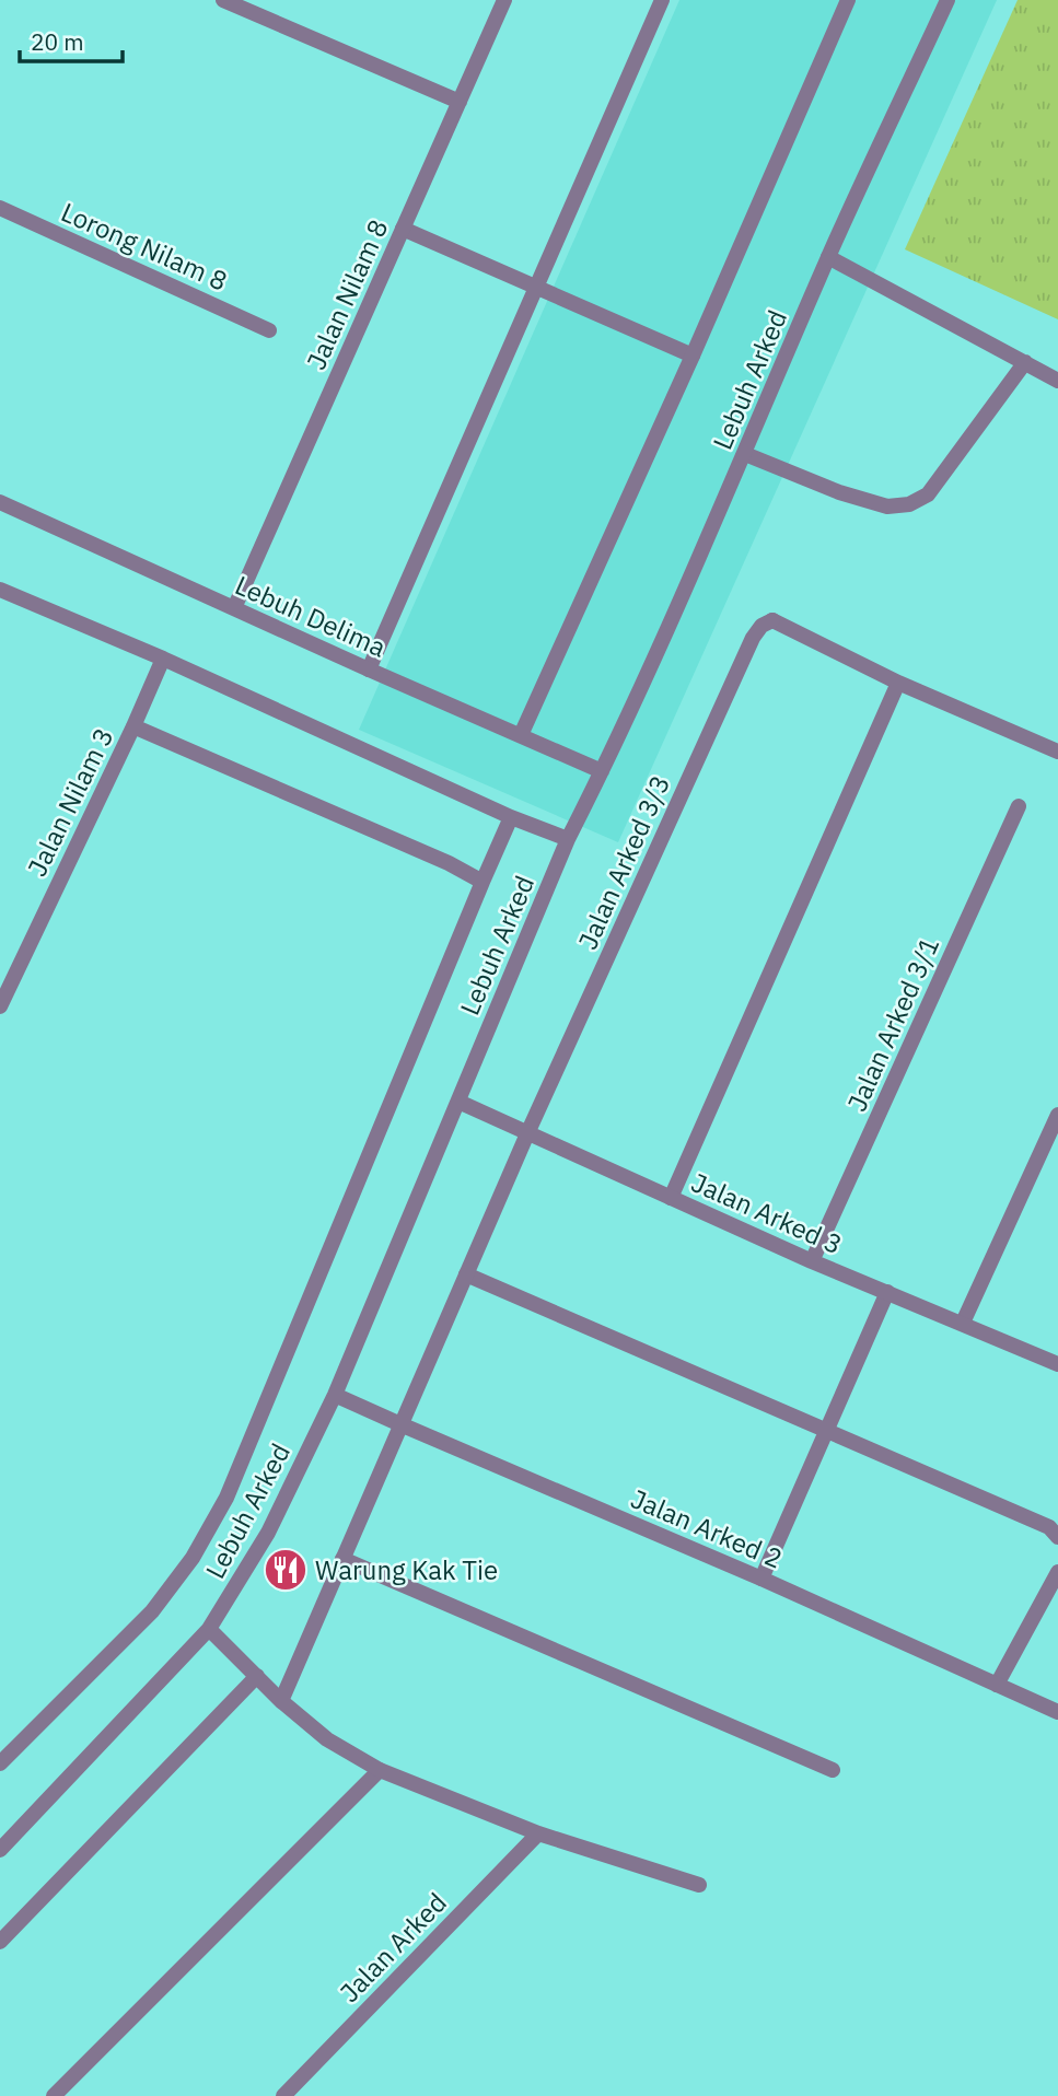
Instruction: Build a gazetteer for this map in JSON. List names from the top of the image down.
{
  "streets": {
    "street": [
      "Lorong Nilam 8",
      "Jalan Nilam 8",
      "Lebuh Arked",
      "Lebuh Delima",
      "Jalan Nilam 3",
      "Jalan Arked 3/3",
      "Jalan Arked 3/1",
      "Jalan Arked 3",
      "Jalan Arked 2",
      "Jalan Arked"
    ]
  },
  "crossings": [
    ["Jalan Nilam 8", "Lebuh Delima"],
    ["Lebuh Arked", "Lebuh Delima"],
    ["Lebuh Arked", "Jalan Arked 3"],
    ["Lebuh Arked", "Jalan Arked 2"],
    ["Jalan Arked 3/3", "Jalan Arked 3"],
    ["Jalan Arked 3/3", "Jalan Arked 2"],
    ["Jalan Arked 3/1", "Jalan Arked 3"]
  ],
  "places": {
    "restaurant": ["Warung Kak Tie"]
  },
  "scale_bar": "20 m"
}
